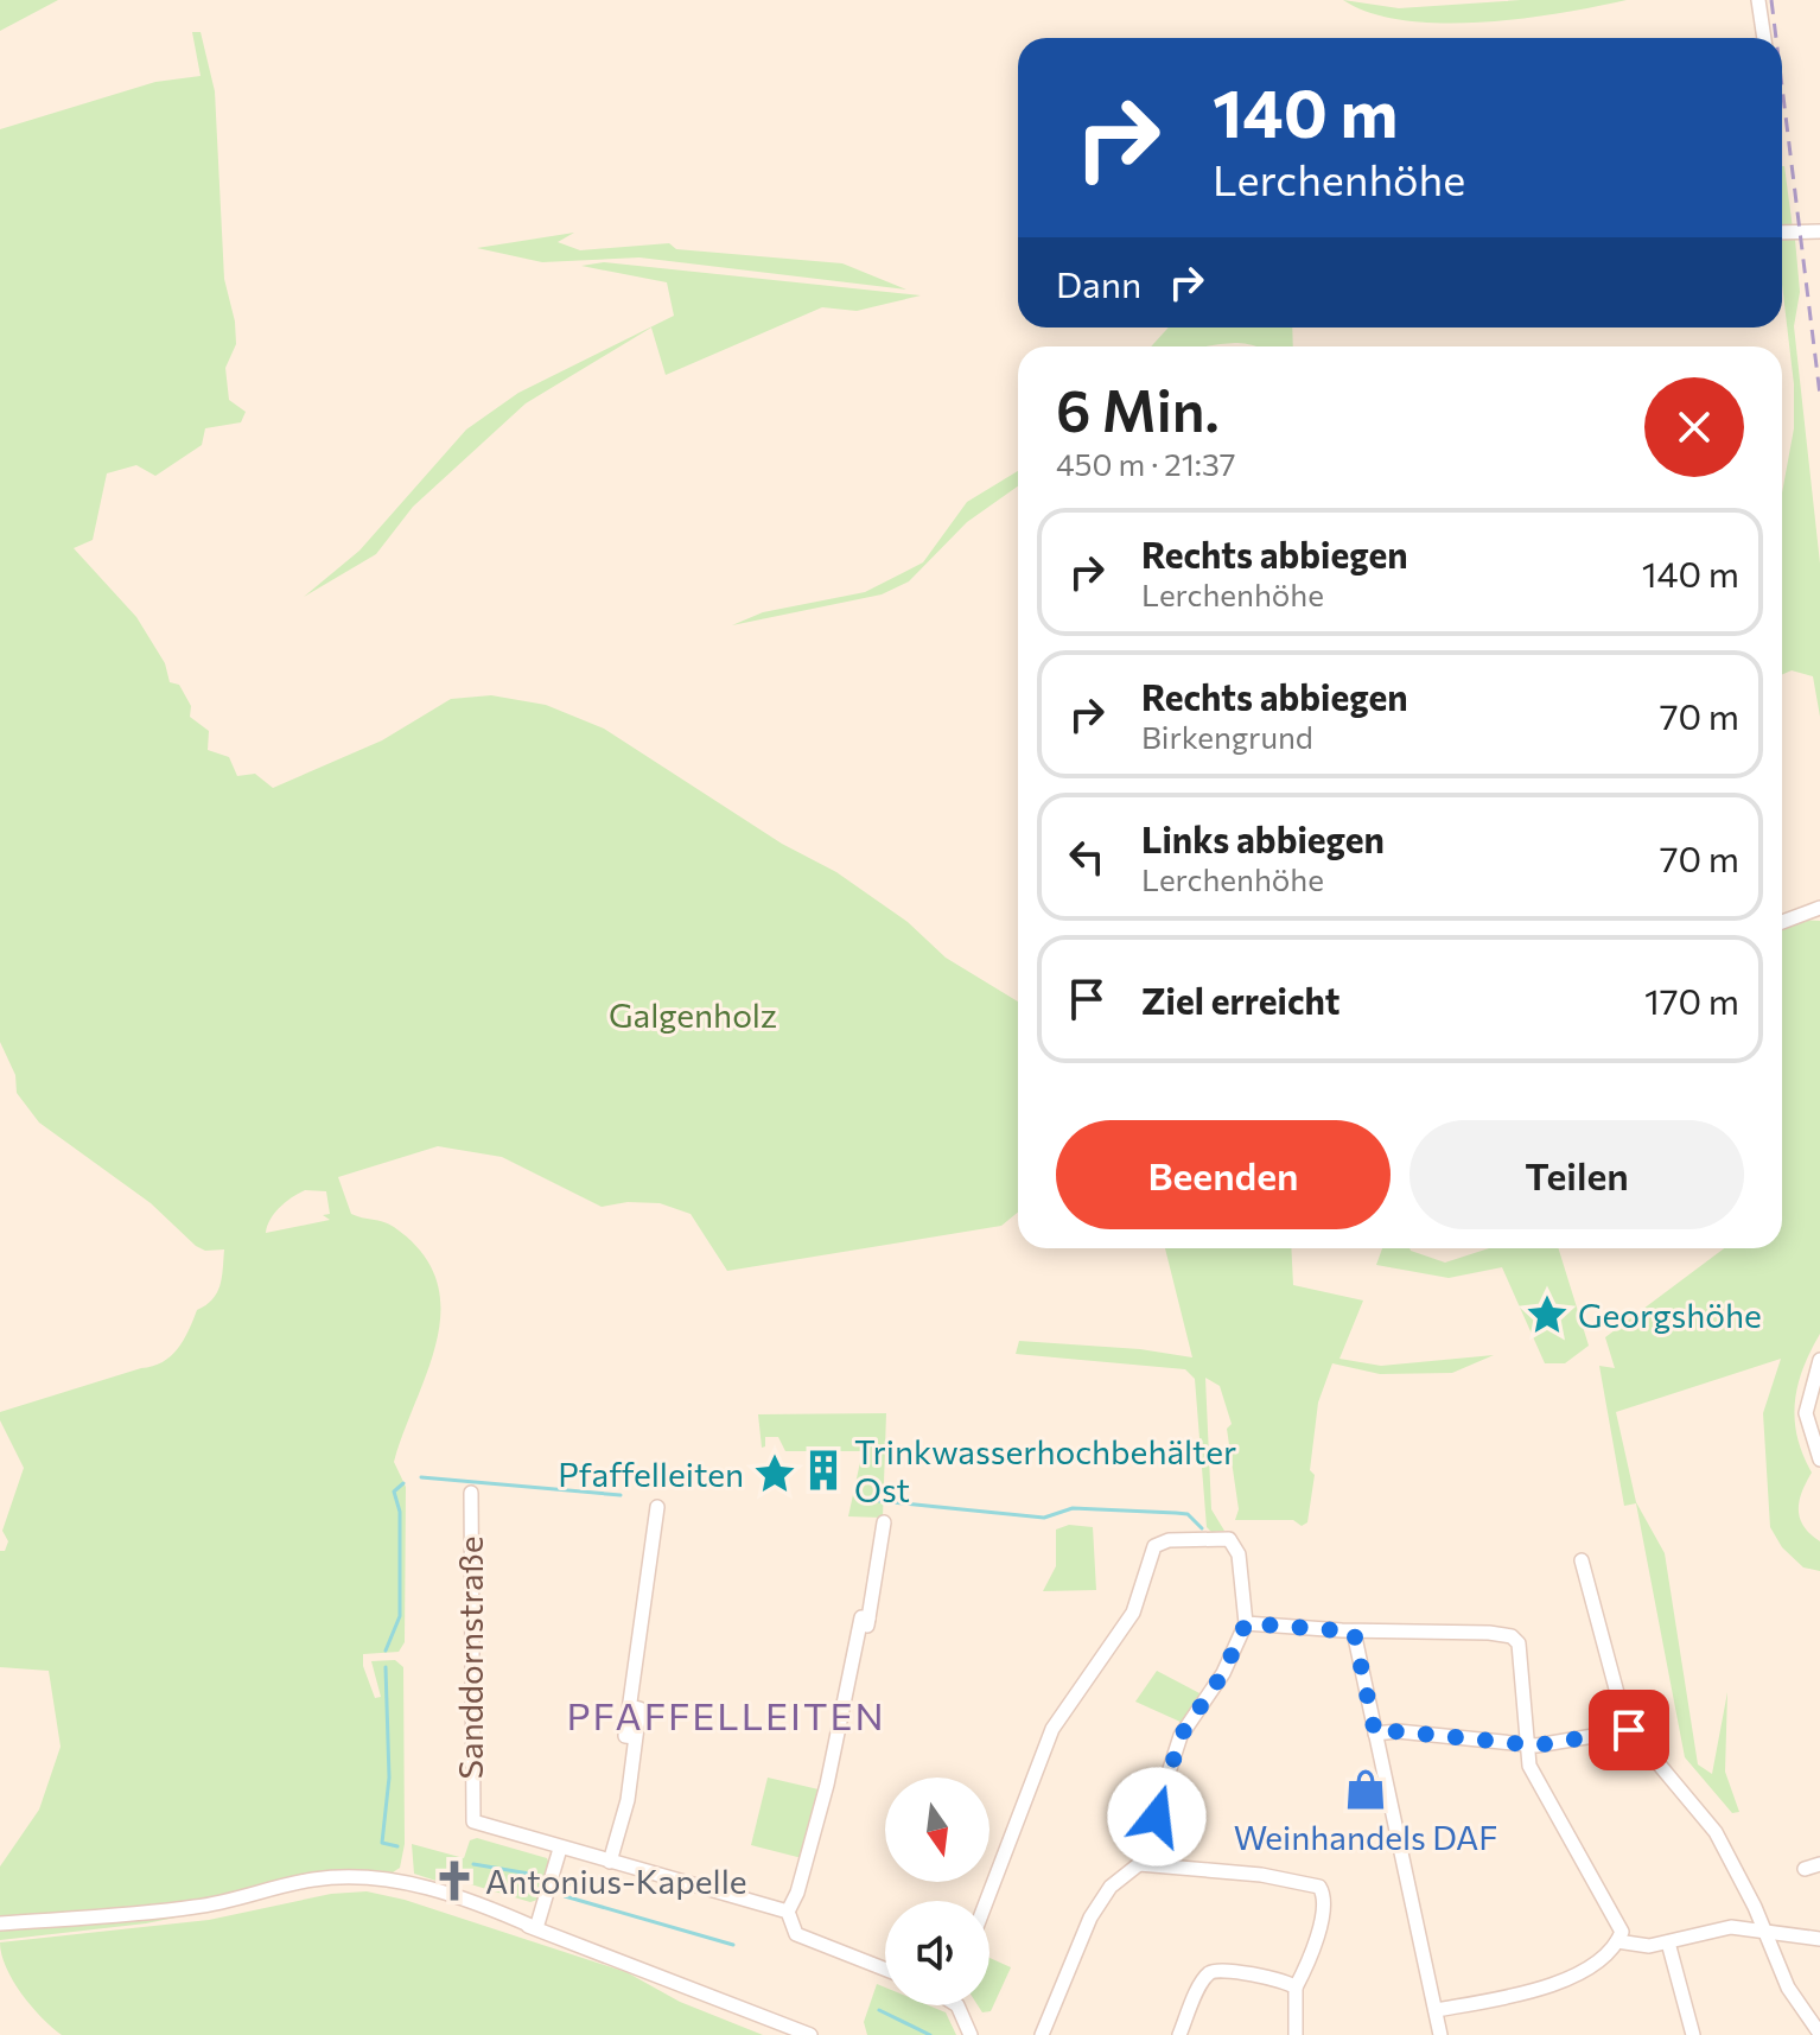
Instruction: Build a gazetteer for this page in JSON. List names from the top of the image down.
{
  "streets": {
    "street": ["Sanddornstraße"]
  },
  "districts": ["PFAFFELLEITEN"],
  "parks": ["Galgenholz"],
  "places": {
    "place": ["Georgshöhe", "Pfaffelleiten"],
    "building": ["Trinkwasserhochbehälter Ost"],
    "shop": ["Weinhandels DAF"],
    "church": ["Antonius-Kapelle"]
  },
  "north": "bottom",
  "page": {
    "turn": ["140 m", "Lerchenhöhe"],
    "then": "Dann",
    "heading": ["6 Min.", "450 m · 21:37"],
    "list": [
      {
        "name": "Rechts abbiegen",
        "note": "Lerchenhöhe",
        "value": "140 m"
      },
      {
        "name": "Rechts abbiegen",
        "note": "Birkengrund",
        "value": "70 m"
      },
      {
        "name": "Links abbiegen",
        "note": "Lerchenhöhe",
        "value": "70 m"
      },
      {
        "name": "Ziel erreicht",
        "value": "170 m"
      }
    ],
    "buttons": ["Beenden", "Teilen"]
  }
}
